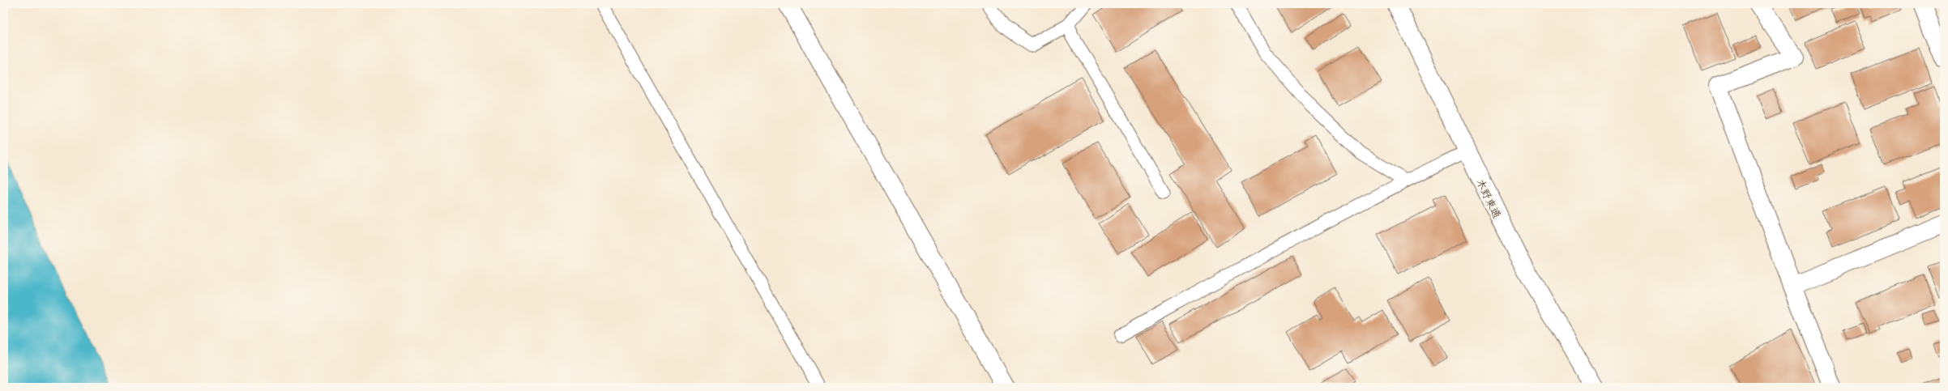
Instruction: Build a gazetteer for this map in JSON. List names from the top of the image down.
{
  "streets": {
    "street": ["木野東通"]
  }
}
